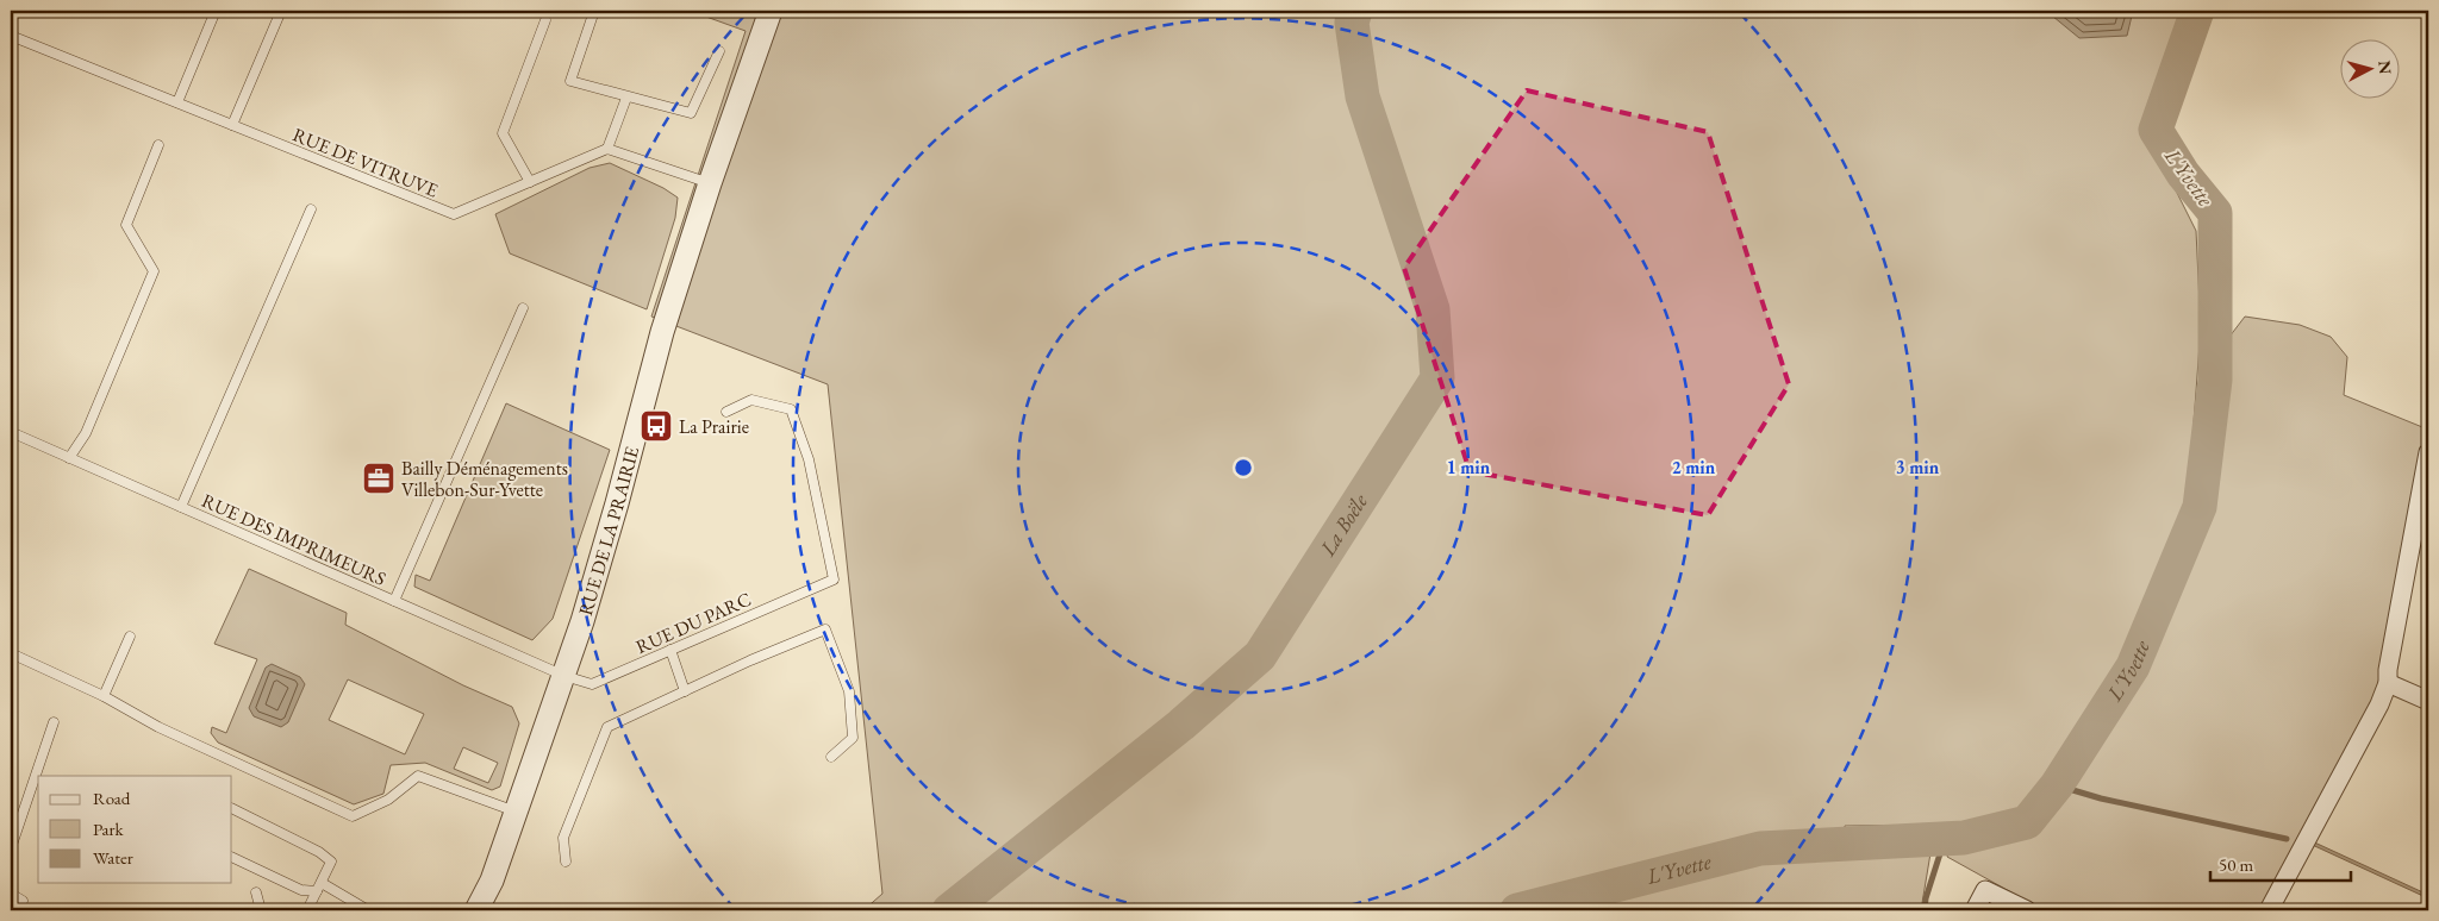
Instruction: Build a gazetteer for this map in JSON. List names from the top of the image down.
{
  "streets": {
    "street": ["RUE DE LA PRAIRIE"],
    "lane": ["RUE DE VITRUVE", "RUE DES IMPRIMEURS", "RUE DU PARC"]
  },
  "crossings": [
    ["RUE DE LA PRAIRIE", "RUE DES IMPRIMEURS"],
    ["RUE DE LA PRAIRIE", "RUE DU PARC"],
    ["RUE DES IMPRIMEURS", "RUE DU PARC"]
  ],
  "water": ["L'Yvette", "La Boële"],
  "places": {
    "bus stop": ["La Prairie"],
    "office": ["Bailly Déménagements Villebon-Sur-Yvette"]
  },
  "legend": ["Road", "Park", "Water"],
  "scale_bar": "50 m",
  "north": "right",
  "rings": ["1 min", "2 min", "3 min"]
}
